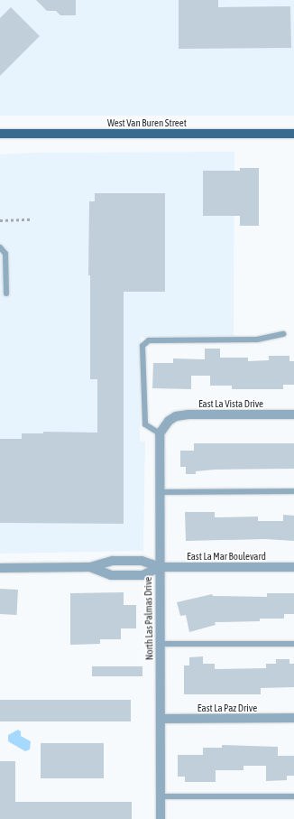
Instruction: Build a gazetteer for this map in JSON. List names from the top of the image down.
{
  "streets": {
    "main road": ["West Van Buren Street"],
    "street": [
      "East La Vista Drive",
      "East La Mar Boulevard",
      "North Las Palmas Drive",
      "East La Paz Drive"
    ]
  },
  "crossings": [
    ["East La Vista Drive", "North Las Palmas Drive"],
    ["East La Mar Boulevard", "North Las Palmas Drive"],
    ["North Las Palmas Drive", "East La Paz Drive"]
  ]
}
